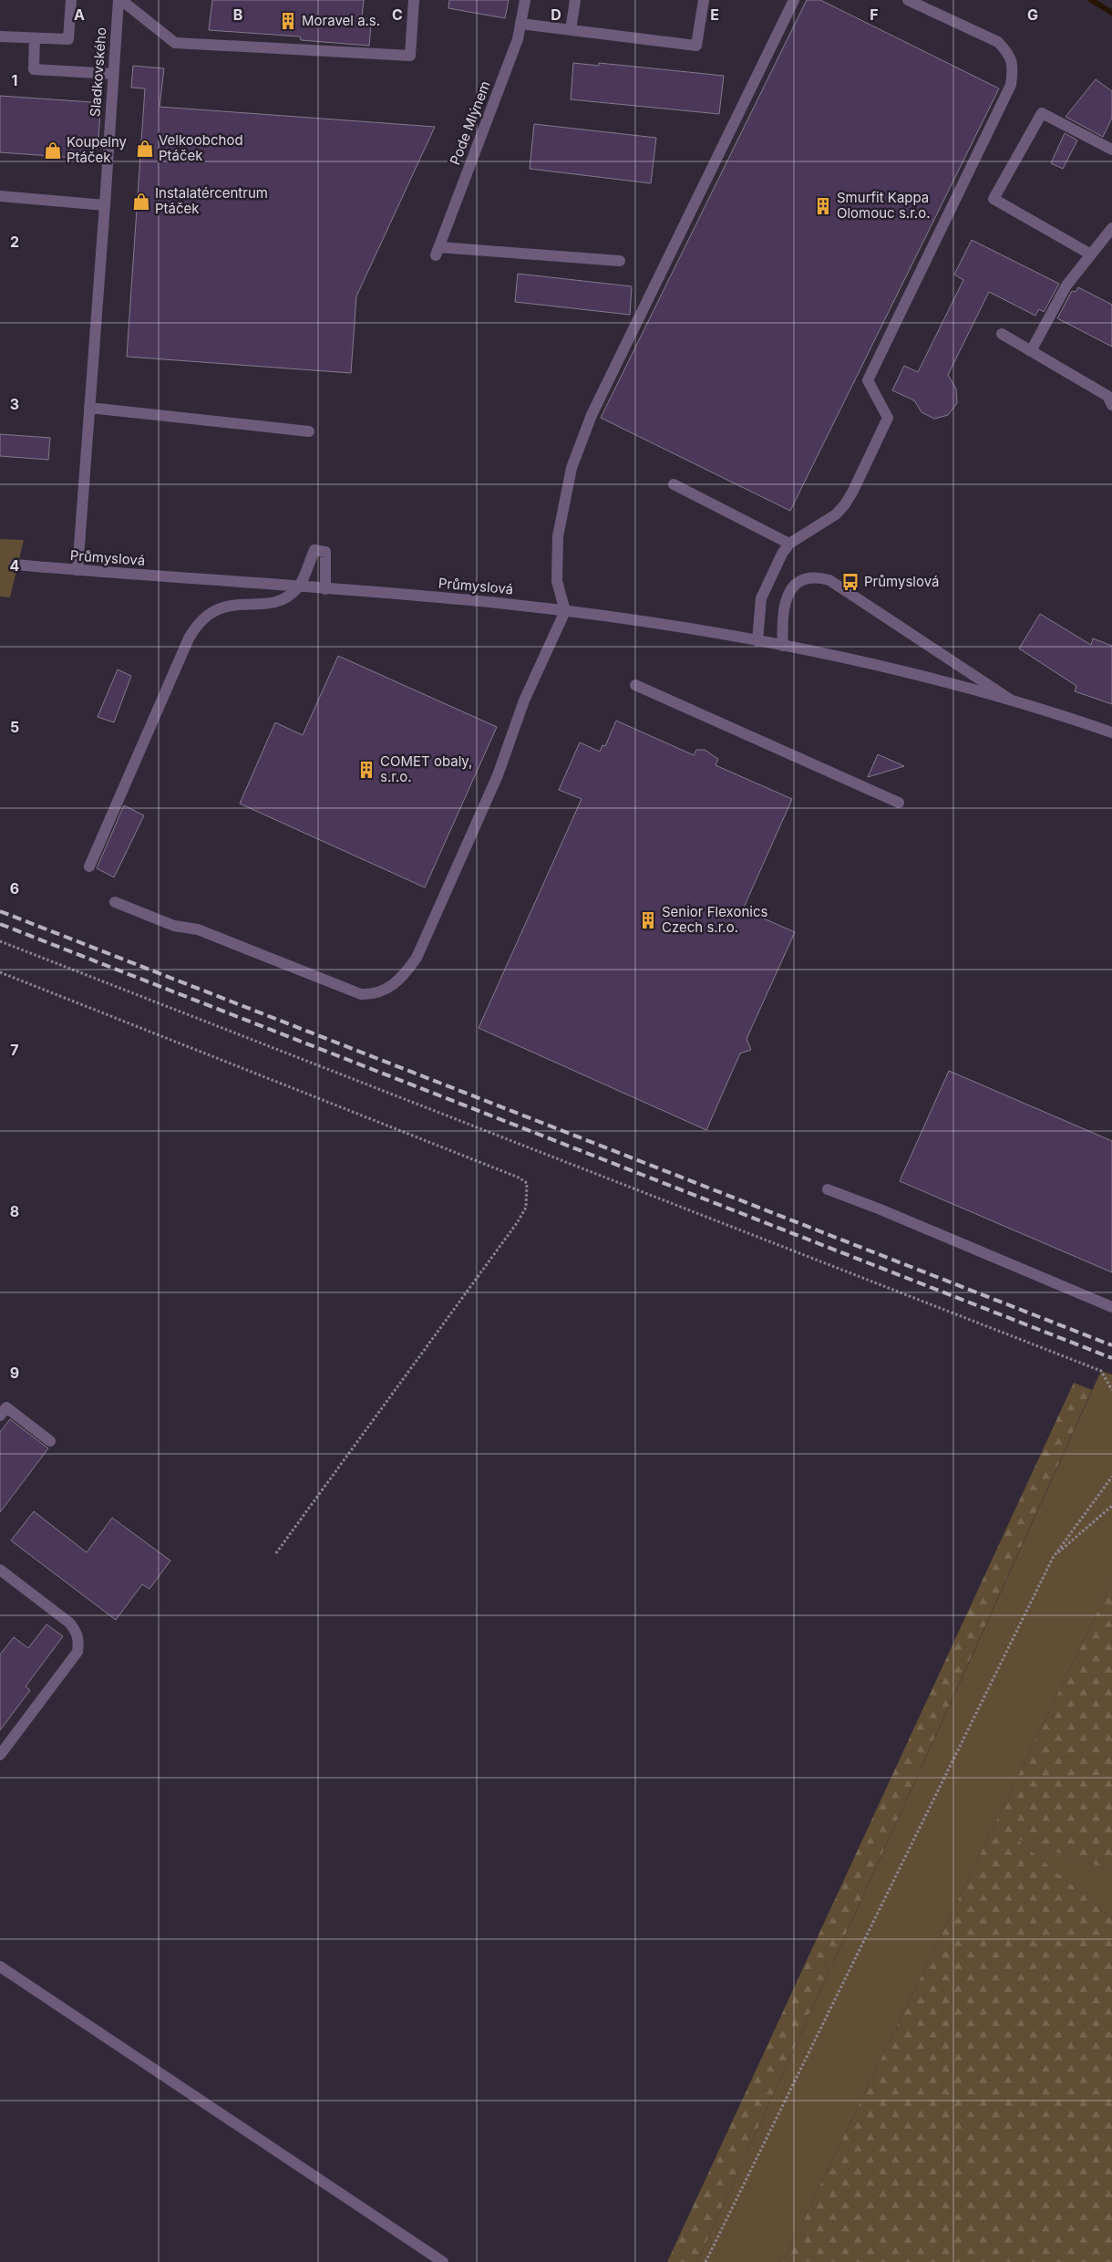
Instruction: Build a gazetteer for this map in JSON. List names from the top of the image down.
{
  "streets": {
    "street": ["Sladkovského", "Pode Mlýnem", "Průmyslová"]
  },
  "crossings": [
    ["Sladkovského", "Průmyslová"]
  ],
  "places": {
    "building": [
      "Moravel a.s.",
      "Smurfit Kappa Olomouc s.r.o.",
      "COMET obaly, s.r.o.",
      "Senior Flexonics Czech s.r.o."
    ],
    "shop": ["Velkoobchod Ptáček", "Koupelny Ptáček", "Instalatércentrum Ptáček"],
    "bus stop": ["Průmyslová"]
  },
  "grid": {
    "columns": [
      "A",
      "B",
      "C",
      "D",
      "E",
      "F",
      "G"
    ],
    "rows": [
      "1",
      "2",
      "3",
      "4",
      "5",
      "6",
      "7",
      "8",
      "9"
    ]
  }
}
